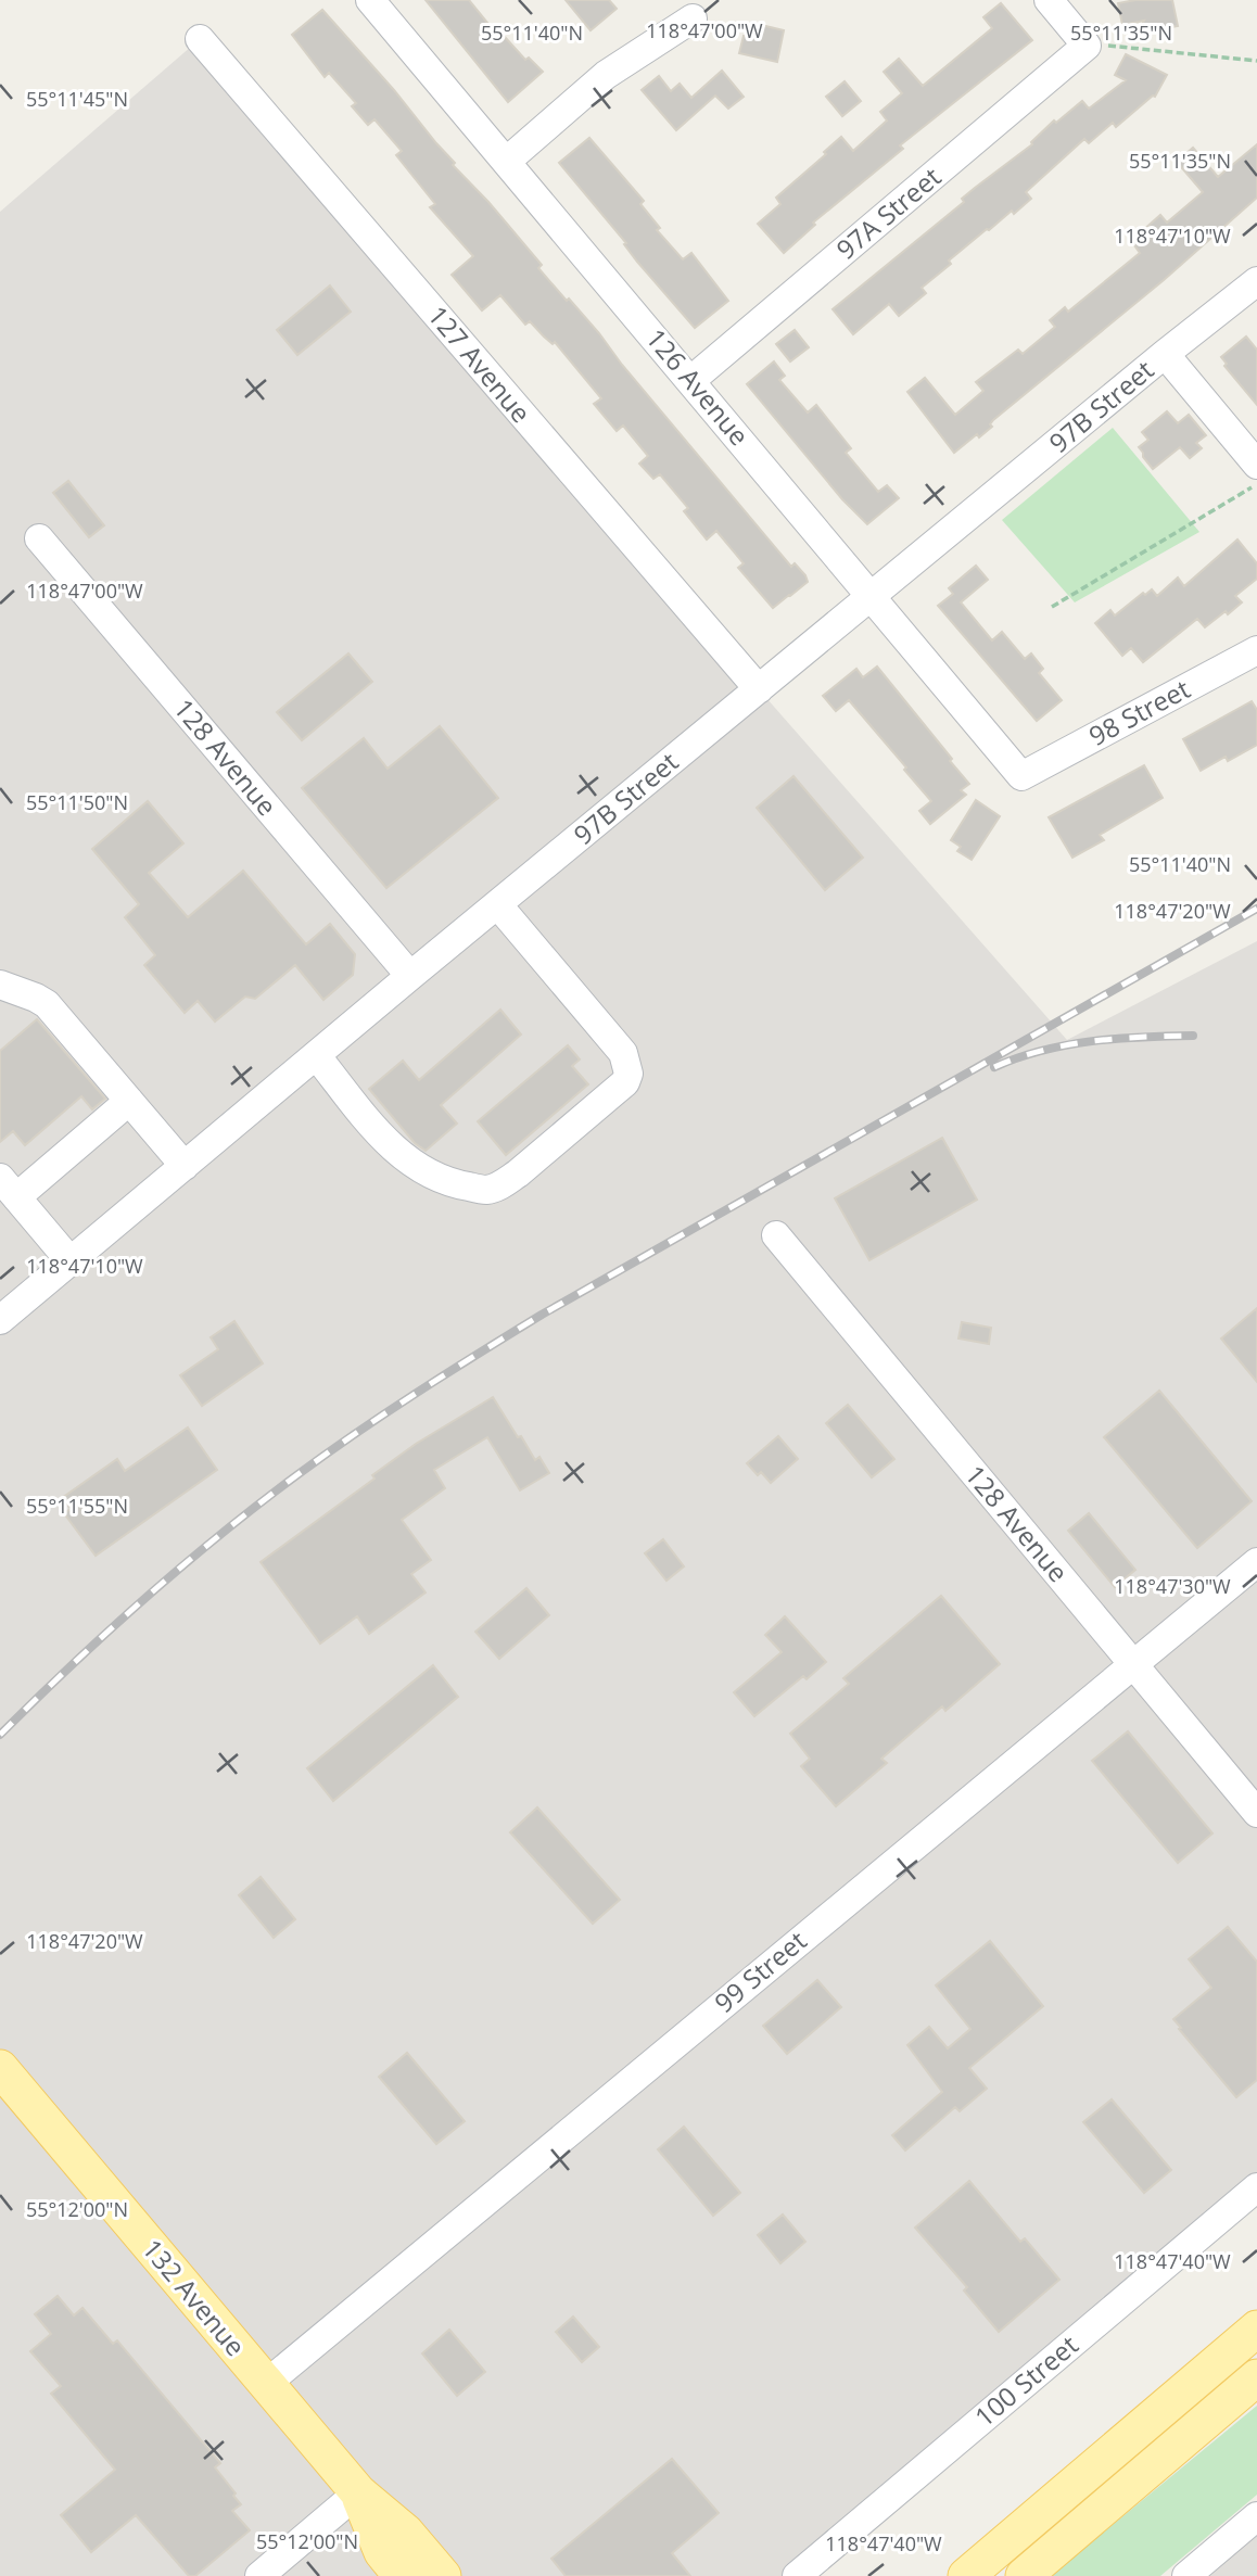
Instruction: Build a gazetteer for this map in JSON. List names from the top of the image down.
{
  "streets": {
    "main road": ["132 Avenue"],
    "street": [
      "97A Street",
      "127 Avenue",
      "126 Avenue",
      "97B Street",
      "98 Street",
      "128 Avenue",
      "99 Street",
      "100 Street"
    ]
  },
  "crossings": [
    ["97A Street", "126 Avenue"],
    ["127 Avenue", "97B Street"],
    ["126 Avenue", "97B Street"],
    ["126 Avenue", "98 Street"],
    ["97B Street", "128 Avenue"],
    ["128 Avenue", "99 Street"],
    ["99 Street", "132 Avenue"]
  ],
  "coordinates": [
    "118°47'00\"W",
    "55°11'35\"N",
    "55°11'40\"N",
    "55°11'45\"N",
    "118°47'10\"W",
    "55°11'50\"N",
    "118°47'20\"W",
    "55°11'55\"N",
    "118°47'30\"W",
    "55°12'00\"N",
    "118°47'40\"W"
  ]
}
